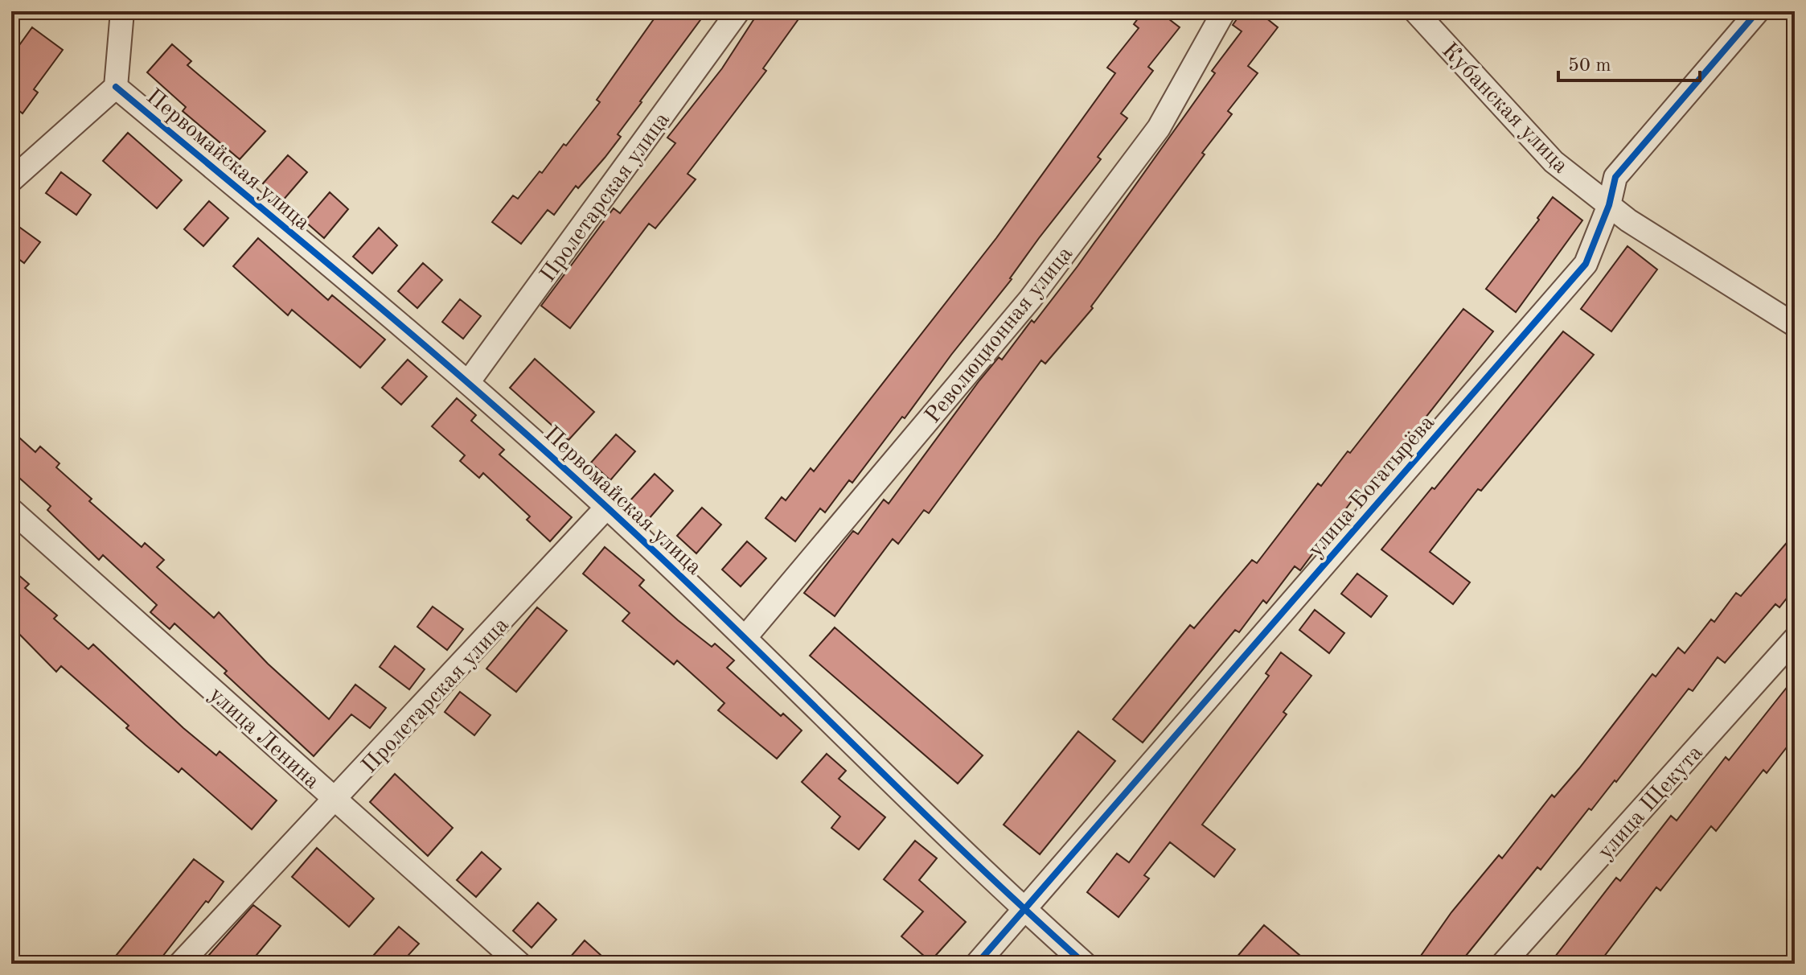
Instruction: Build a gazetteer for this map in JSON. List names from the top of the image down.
{
  "streets": {
    "street": [
      "Кубанская улица",
      "Первомайская улица",
      "Пролетарская улица",
      "Революционная улица",
      "улица Богатырёва",
      "улица Ленина",
      "улица Щекута"
    ]
  },
  "crossings": [
    ["Кубанская улица", "улица Богатырёва"],
    ["Первомайская улица", "Пролетарская улица"],
    ["Первомайская улица", "Революционная улица"],
    ["Первомайская улица", "улица Богатырёва"],
    ["Пролетарская улица", "улица Ленина"]
  ],
  "scale_bar": "50 m"
}
